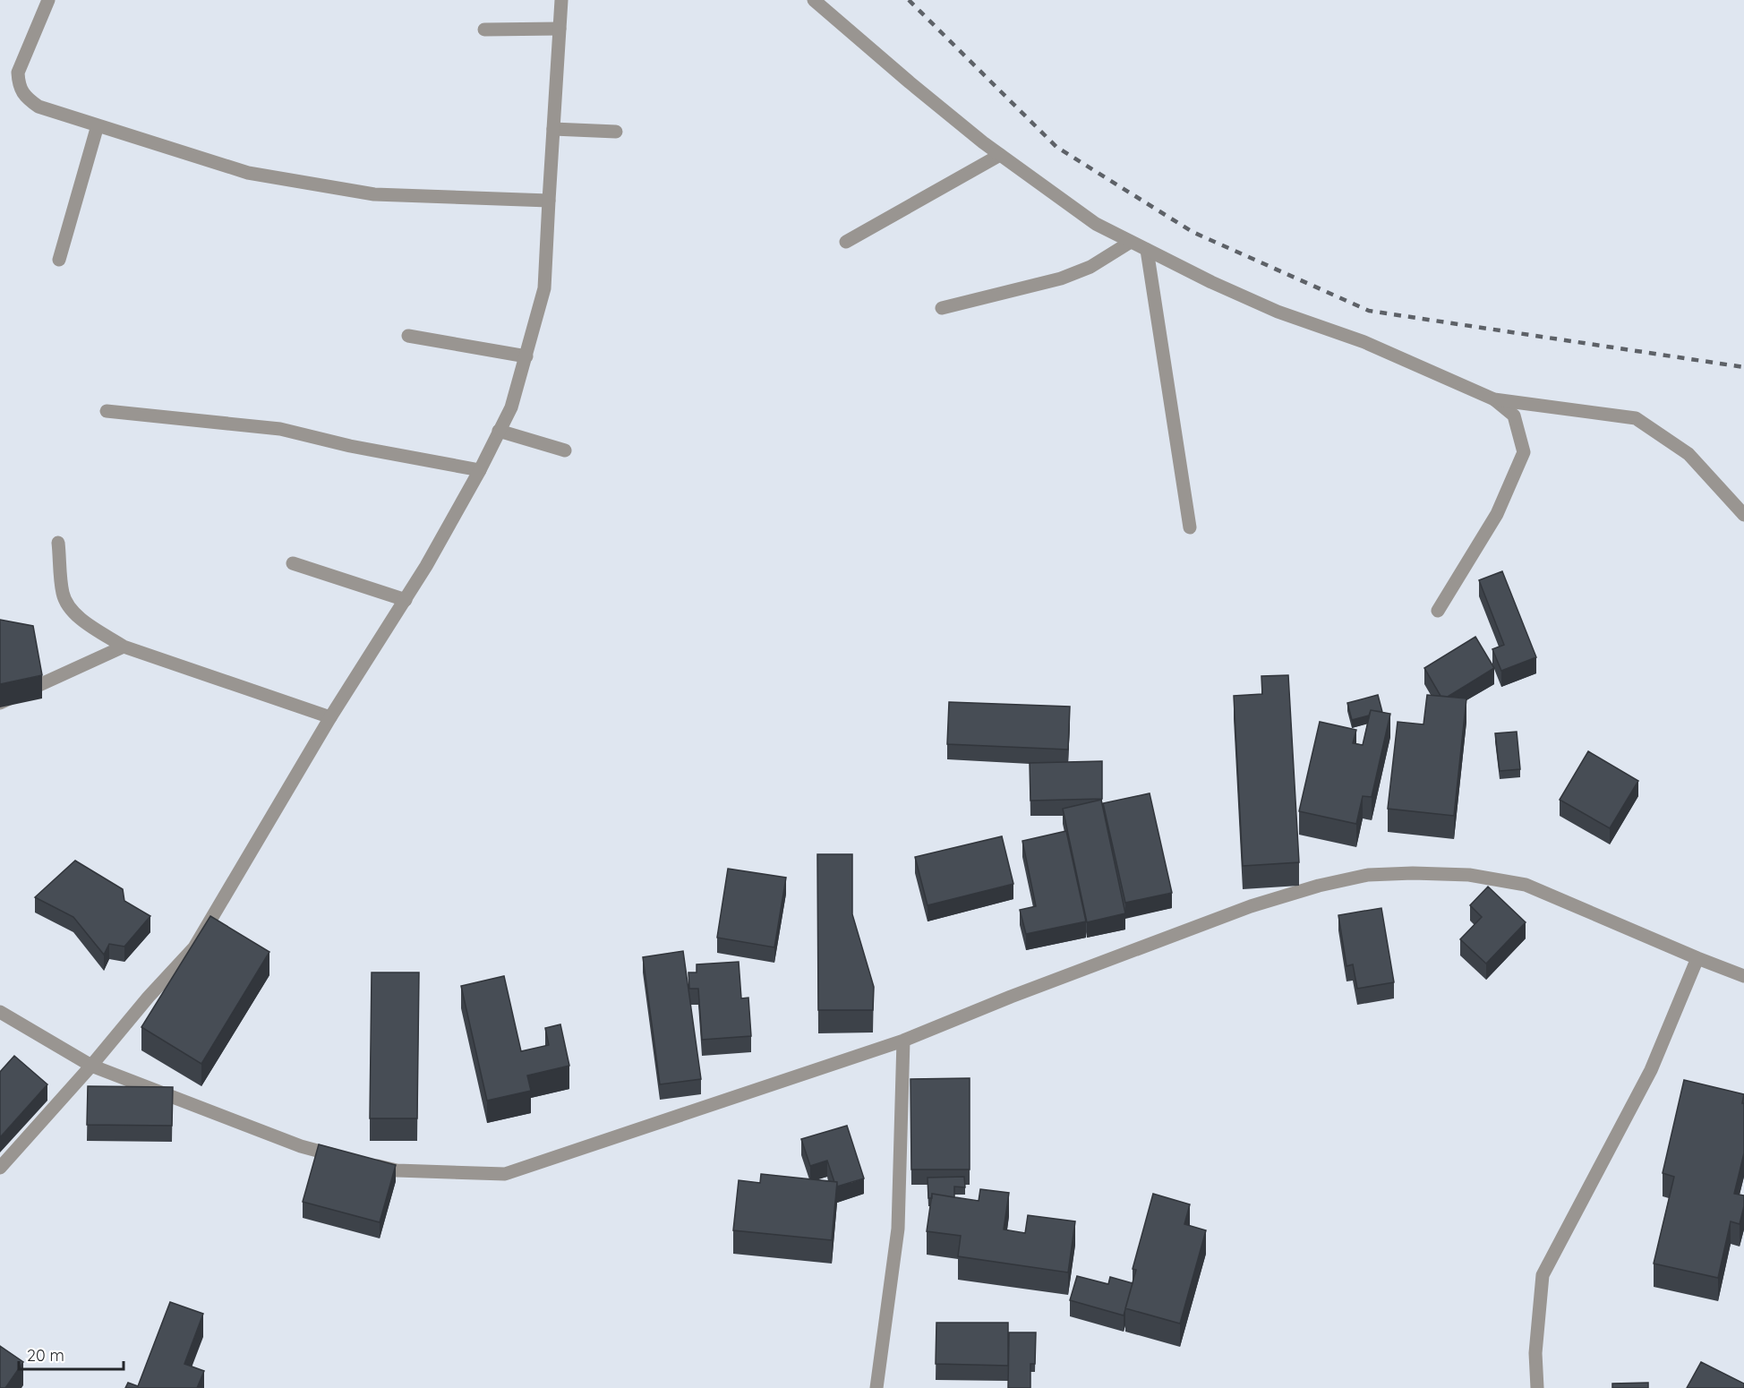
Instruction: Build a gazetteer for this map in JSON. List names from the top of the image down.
{
  "scale_bar": "20 m"
}
